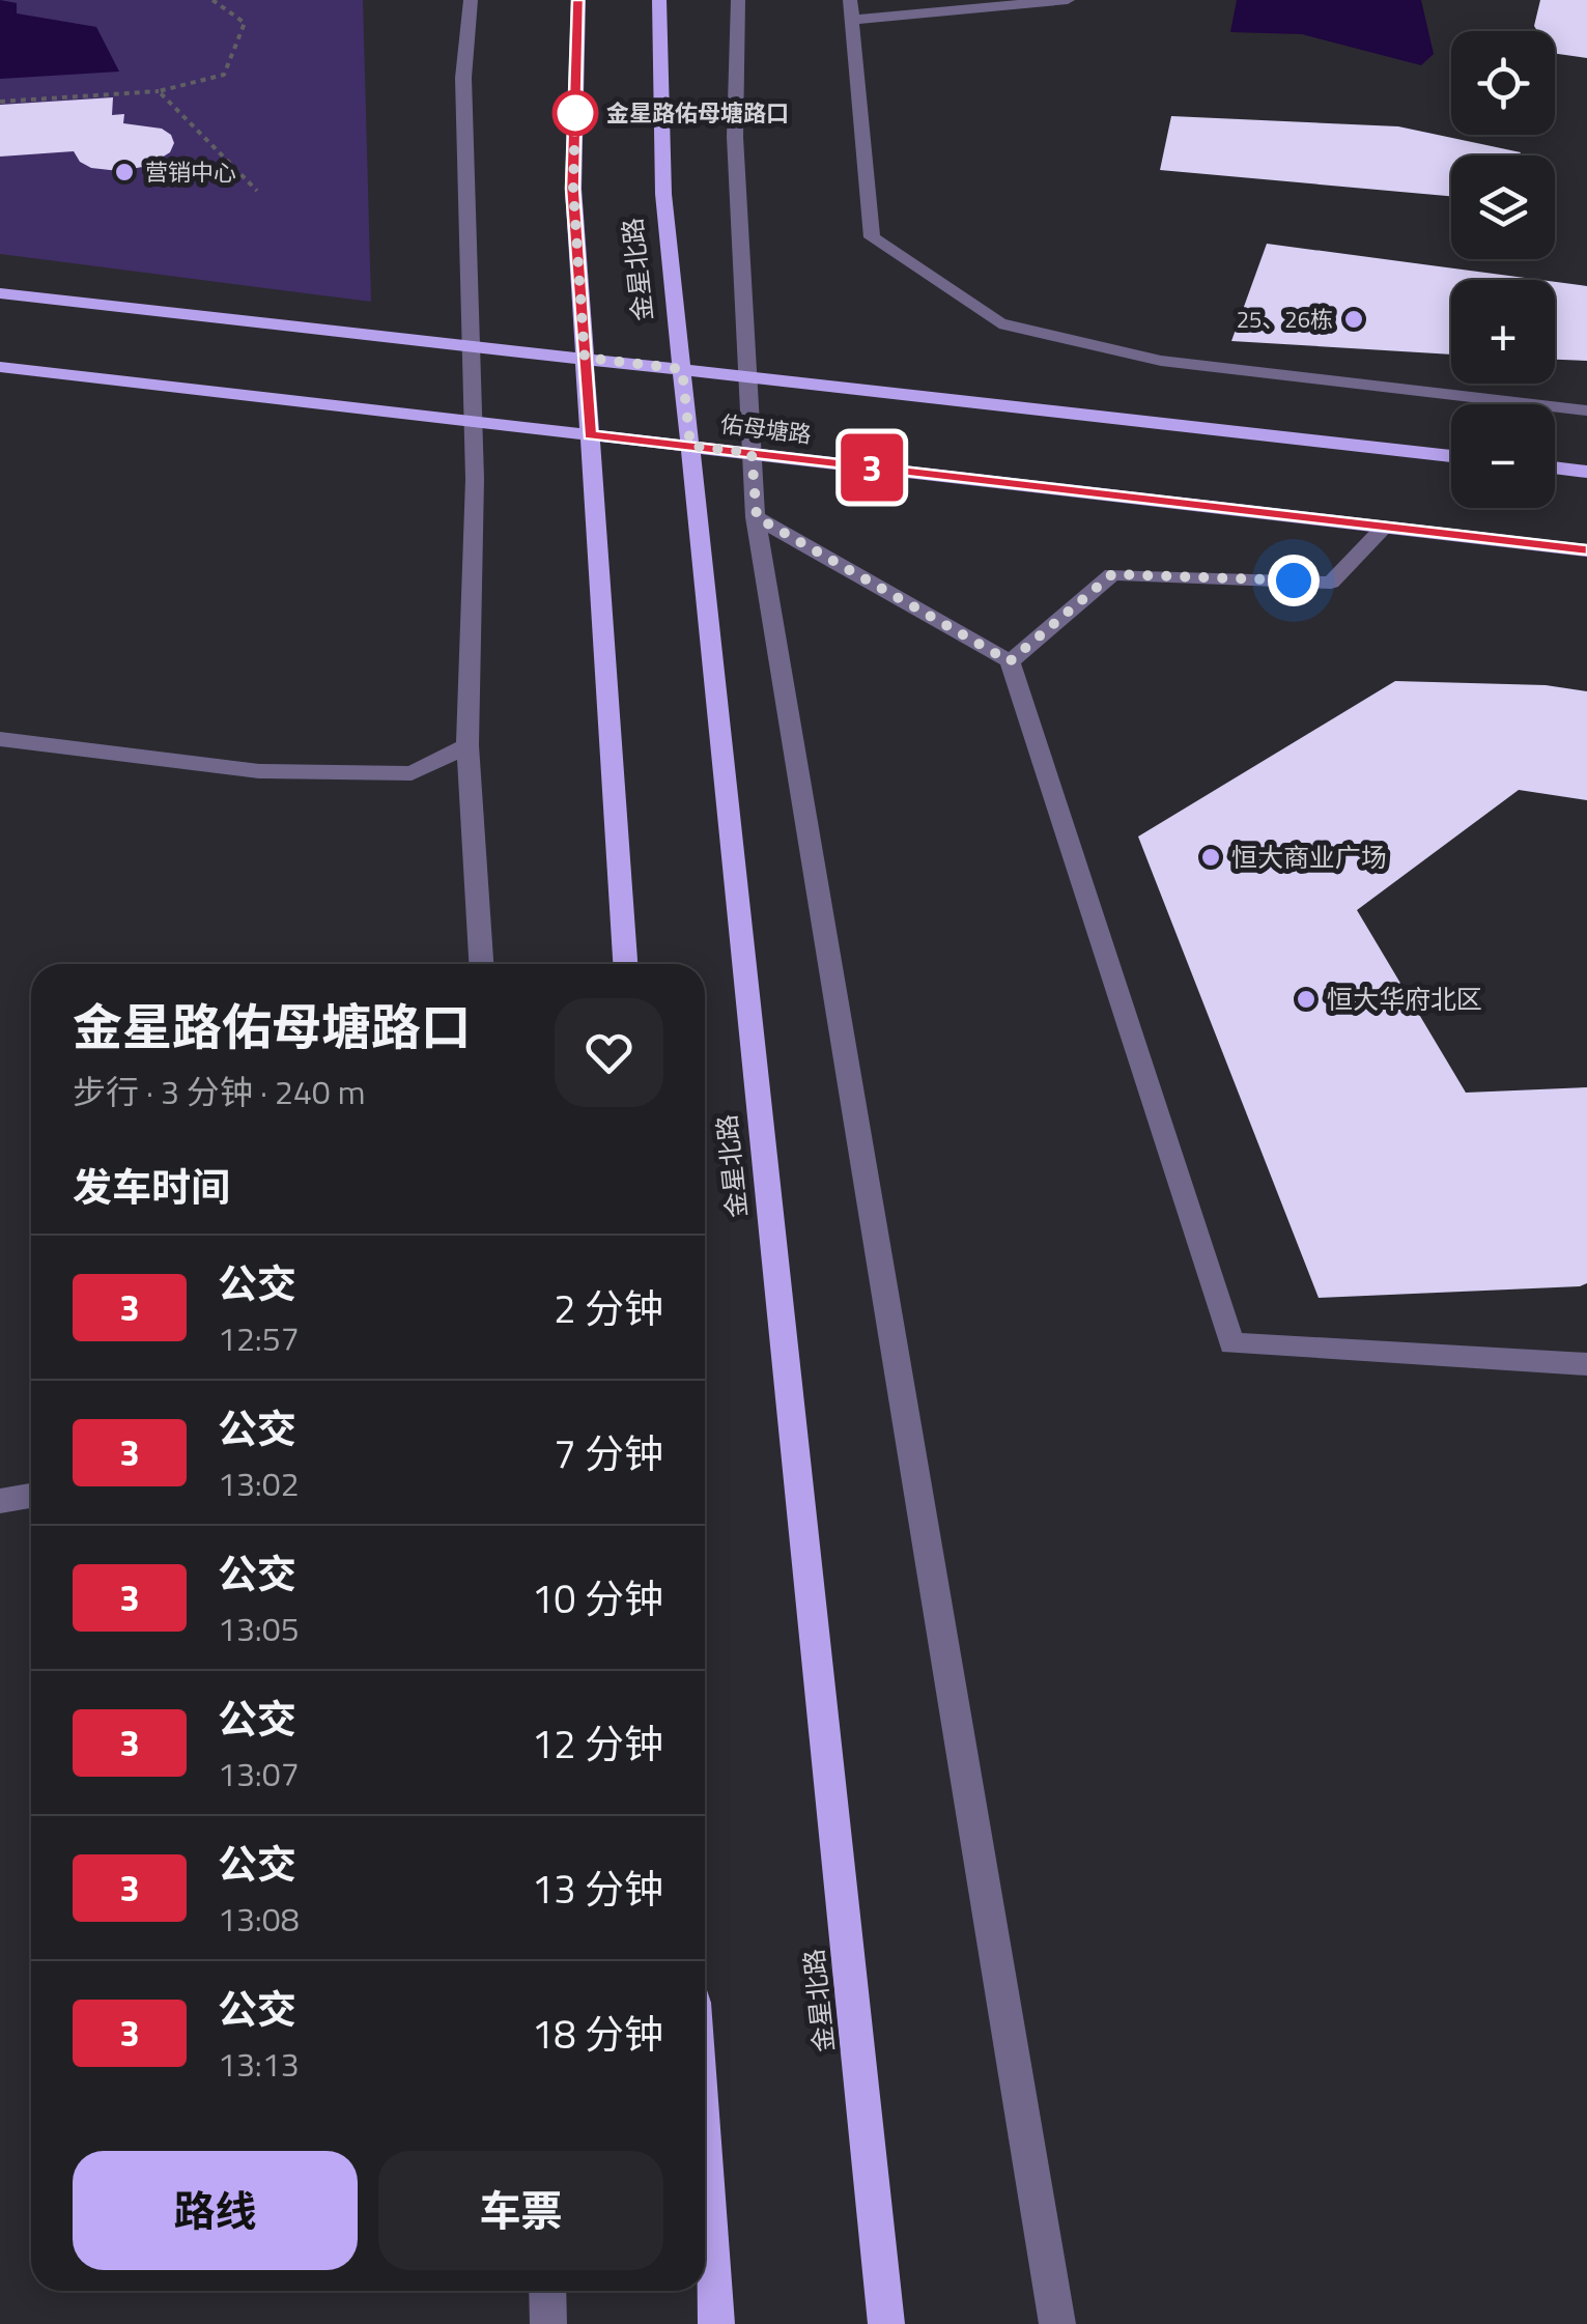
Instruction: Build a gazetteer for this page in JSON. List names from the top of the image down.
{
  "streets": {
    "main road": ["金星北路", "佑母塘路"]
  },
  "crossings": [
    ["金星北路", "佑母塘路"]
  ],
  "places": [
    "金星路佑母塘路口",
    "营销中心",
    "25、26栋",
    "恒大商业广场",
    "恒大华府北区"
  ],
  "lines": ["bus line 3"],
  "page": {
    "on_map": "3",
    "map_buttons": ["+", "−"],
    "heading": [
      ["金星路佑母塘路口", "步行 · 3 分钟 · 240 m"],
      "发车时间"
    ],
    "list": [
      {
        "mark": "3",
        "name": "公交",
        "note": "12:57",
        "value": "2 分钟"
      },
      {
        "mark": "3",
        "name": "公交",
        "note": "13:02",
        "value": "7 分钟"
      },
      {
        "mark": "3",
        "name": "公交",
        "note": "13:05",
        "value": "10 分钟"
      },
      {
        "mark": "3",
        "name": "公交",
        "note": "13:07",
        "value": "12 分钟"
      },
      {
        "mark": "3",
        "name": "公交",
        "note": "13:08",
        "value": "13 分钟"
      },
      {
        "mark": "3",
        "name": "公交",
        "note": "13:13",
        "value": "18 分钟"
      }
    ],
    "buttons": ["路线", "车票"]
  }
}
